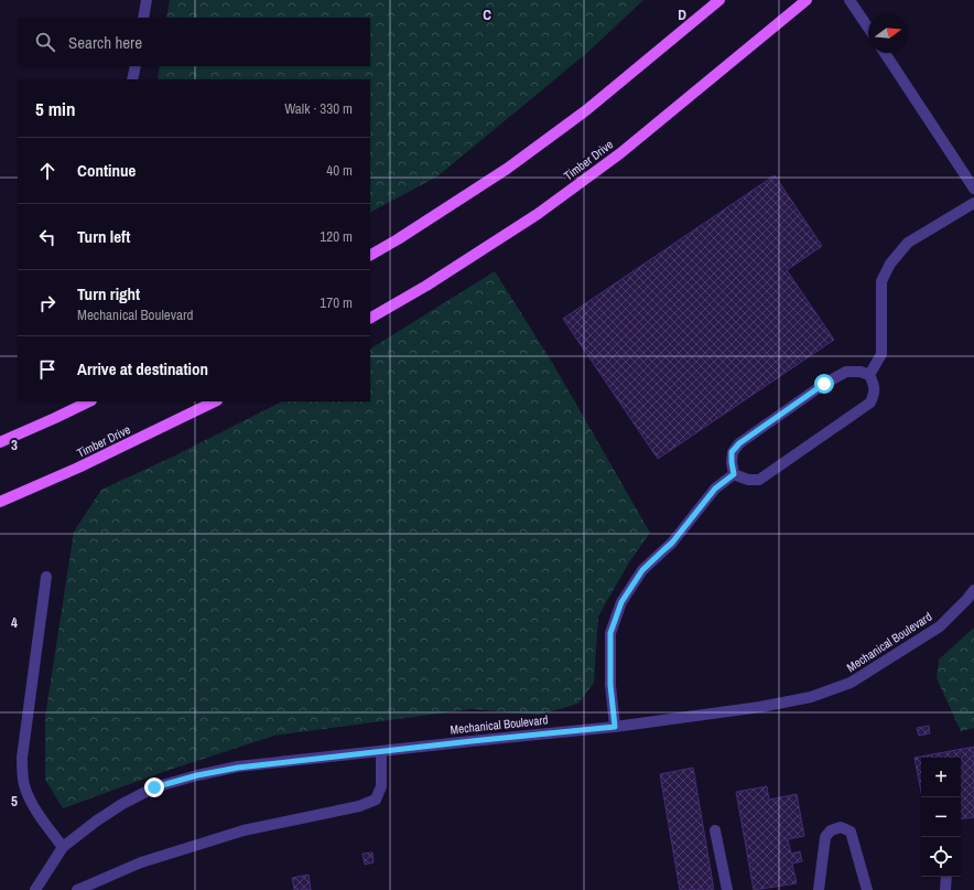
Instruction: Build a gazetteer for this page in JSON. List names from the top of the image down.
{
  "streets": {
    "main road": ["Timber Drive"],
    "street": ["Mechanical Boulevard"]
  },
  "north": "right",
  "page": {
    "search": "Search here",
    "heading": ["5 min", "Walk · 330 m"],
    "list": [
      ["Continue", "40 m"],
      ["Turn left", "120 m"],
      ["Turn right", "Mechanical Boulevard", "170 m"],
      "Arrive at destination"
    ],
    "map_buttons": ["+", "−"]
  },
  "grid": {
    "columns": ["C", "D"],
    "rows": ["3", "4", "5"]
  }
}
